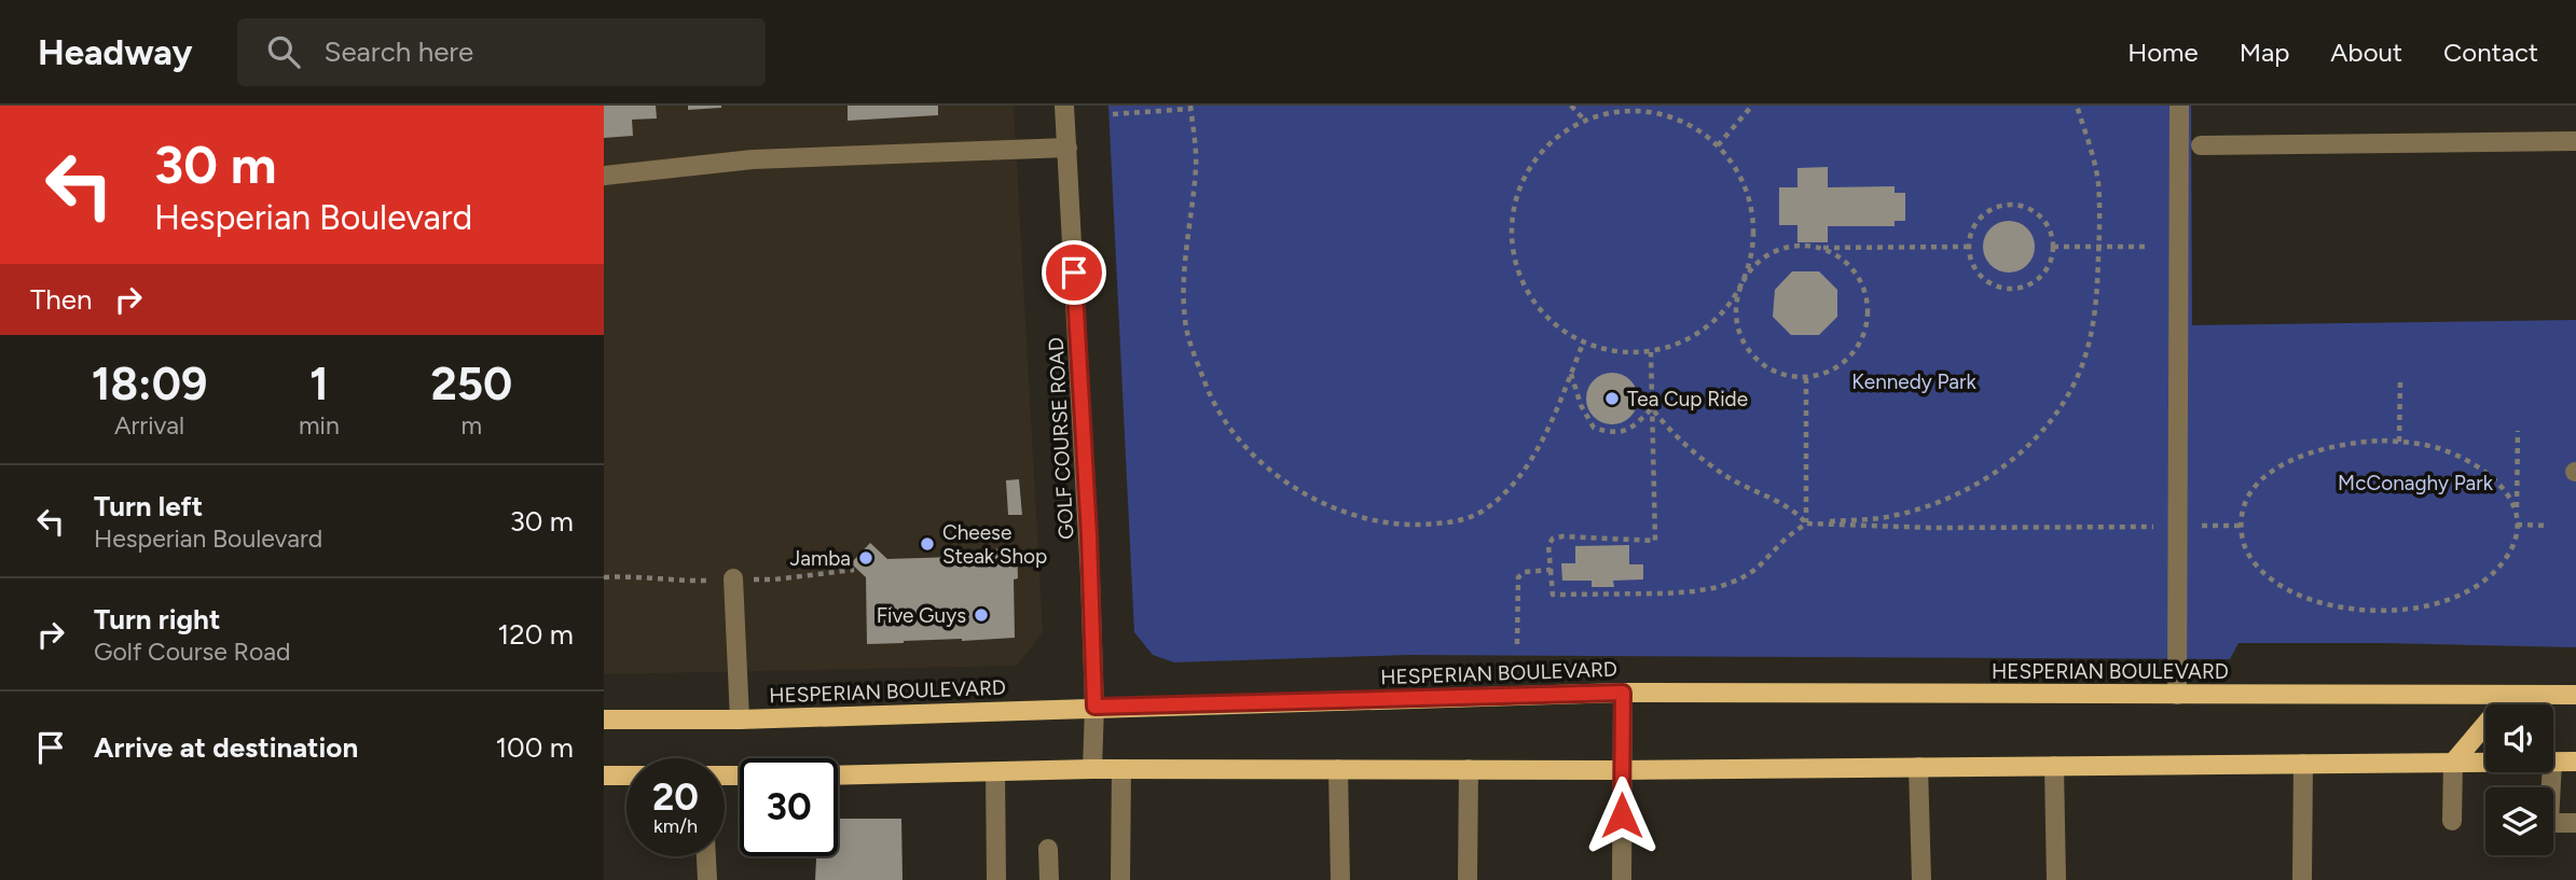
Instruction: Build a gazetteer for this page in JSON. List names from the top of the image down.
{
  "streets": {
    "main road": ["HESPERIAN BOULEVARD"],
    "street": ["GOLF COURSE ROAD"]
  },
  "crossings": [
    ["GOLF COURSE ROAD", "HESPERIAN BOULEVARD"]
  ],
  "parks": ["Kennedy Park", "McConaghy Park"],
  "places": [
    "Tea Cup Ride",
    "Cheese Steak Shop",
    "Jamba",
    "Five Guys"
  ],
  "page": {
    "header": "Headway",
    "search": "Search here",
    "nav": [
      "Home",
      "Map",
      "About",
      "Contact"
    ],
    "turn": ["30 m", "Hesperian Boulevard"],
    "then": "Then",
    "eta": [
      "18:09",
      "Arrival",
      "1",
      "min",
      "250",
      "m"
    ],
    "list": [
      {
        "name": "Turn left",
        "note": "Hesperian Boulevard",
        "value": "30 m"
      },
      {
        "name": "Turn right",
        "note": "Golf Course Road",
        "value": "120 m"
      },
      {
        "name": "Arrive at destination",
        "value": "100 m"
      }
    ],
    "speed": "20 km/h",
    "limit": "30"
  }
}
